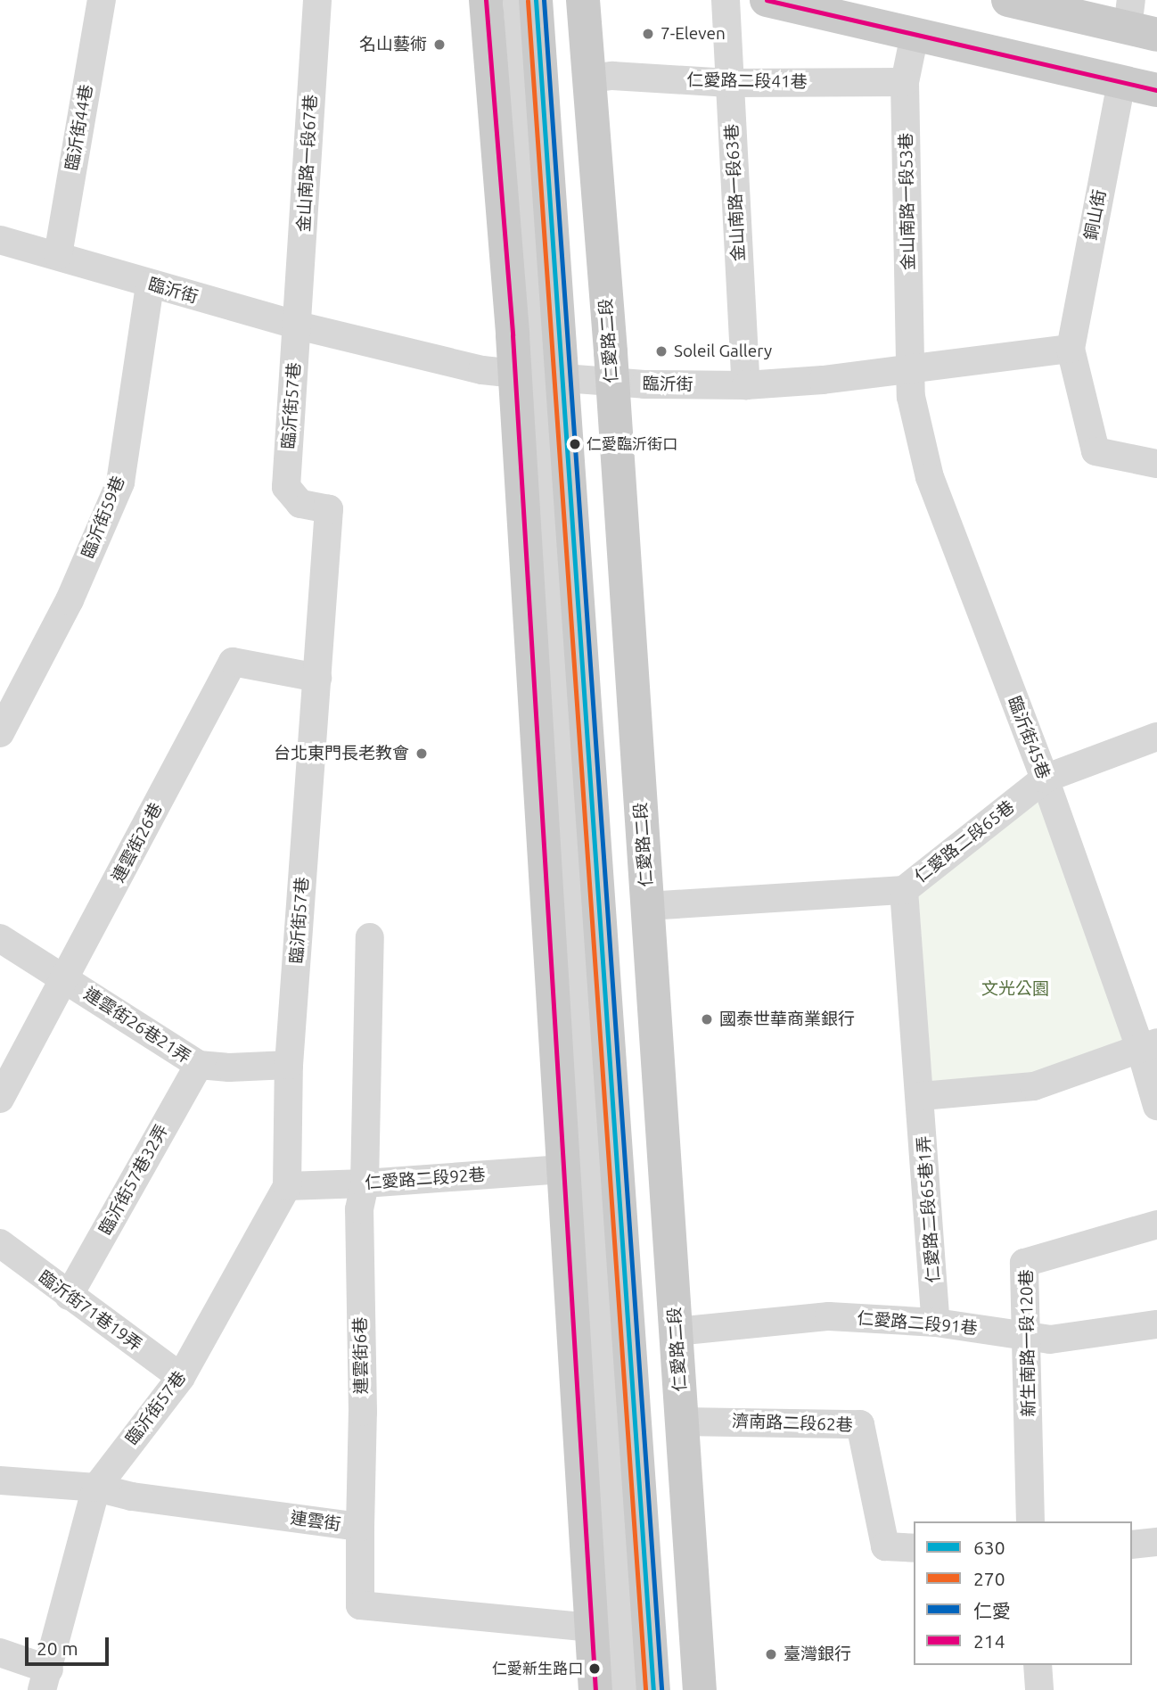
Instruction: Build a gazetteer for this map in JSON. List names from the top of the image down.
{
  "streets": {
    "main road": ["仁愛路二段"],
    "street": [
      "仁愛路二段41巷",
      "臨沂街44巷",
      "金山南路一段67巷",
      "金山南路一段63巷",
      "金山南路一段53巷",
      "銅山街",
      "臨沂街",
      "臨沂街57巷",
      "臨沂街59巷",
      "臨沂街45巷",
      "仁愛路二段65巷",
      "連雲街26巷",
      "連雲街26巷21弄",
      "仁愛路二段92巷",
      "臨沂街57巷32弄",
      "仁愛路二段65巷1弄",
      "臨沂街71巷19弄",
      "仁愛路二段91巷",
      "新生南路一段120巷",
      "連雲街6巷",
      "濟南路二段62巷",
      "連雲街"
    ]
  },
  "crossings": [
    ["仁愛路二段41巷", "金山南路一段63巷"],
    ["仁愛路二段41巷", "金山南路一段53巷"],
    ["仁愛路二段41巷", "仁愛路二段"],
    ["臨沂街44巷", "臨沂街"],
    ["金山南路一段67巷", "臨沂街"],
    ["金山南路一段67巷", "臨沂街57巷"],
    ["金山南路一段63巷", "臨沂街"],
    ["金山南路一段53巷", "臨沂街"],
    ["金山南路一段53巷", "臨沂街45巷"],
    ["銅山街", "臨沂街"],
    ["臨沂街", "仁愛路二段"],
    ["臨沂街", "臨沂街57巷"],
    ["臨沂街", "臨沂街59巷"],
    ["臨沂街", "臨沂街45巷"],
    ["仁愛路二段", "仁愛路二段65巷"],
    ["仁愛路二段", "仁愛路二段91巷"],
    ["仁愛路二段", "濟南路二段62巷"],
    ["臨沂街57巷", "連雲街26巷"],
    ["臨沂街57巷", "連雲街26巷21弄"],
    ["臨沂街57巷", "仁愛路二段92巷"],
    ["臨沂街57巷", "臨沂街71巷19弄"],
    ["臨沂街57巷", "連雲街"],
    ["臨沂街45巷", "仁愛路二段65巷"],
    ["仁愛路二段65巷", "仁愛路二段65巷1弄"],
    ["連雲街26巷", "連雲街26巷21弄"],
    ["連雲街26巷21弄", "臨沂街57巷32弄"],
    ["仁愛路二段92巷", "連雲街6巷"],
    ["臨沂街57巷32弄", "臨沂街71巷19弄"],
    ["仁愛路二段65巷1弄", "仁愛路二段91巷"],
    ["仁愛路二段91巷", "新生南路一段120巷"],
    ["連雲街6巷", "連雲街"]
  ],
  "parks": ["文光公園"],
  "places": [
    "7-Eleven",
    "名山藝術",
    "Soleil Gallery",
    "仁愛臨沂街口",
    "台北東門長老教會",
    "國泰世華商業銀行",
    "臺灣銀行",
    "仁愛新生路口"
  ],
  "lines": [
    "transit line 630",
    "transit line 仁愛",
    "transit line 214",
    "transit line 270"
  ],
  "legend": [
    "630",
    "270",
    "仁愛",
    "214"
  ],
  "scale_bar": "20 m"
}
